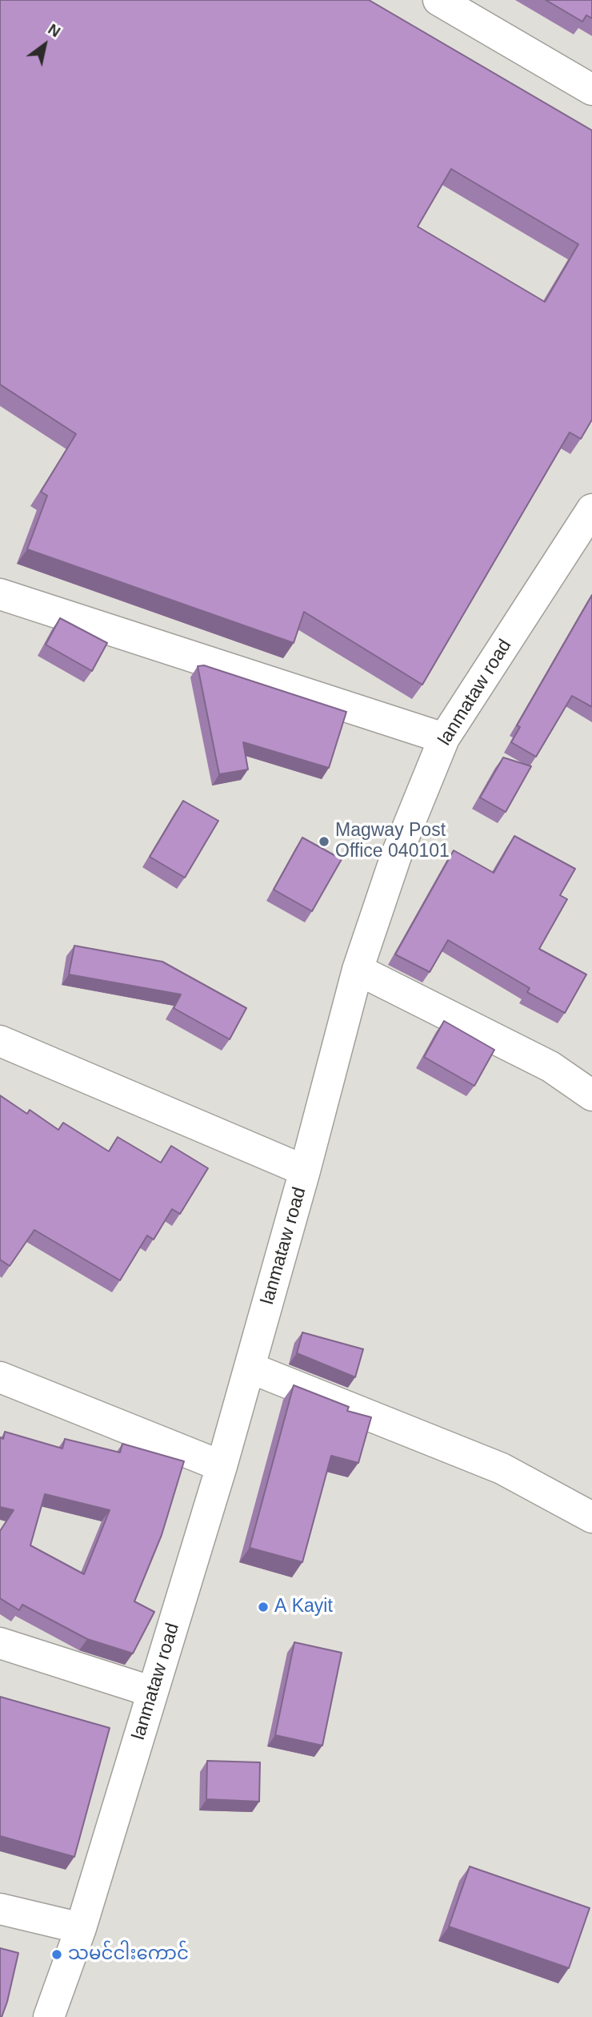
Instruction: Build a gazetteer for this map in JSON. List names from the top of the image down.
{
  "streets": {
    "street": ["lanmataw road"]
  },
  "places": ["Magway Post Office 040101", "A Kayit", "သမင်ငါးကောင်"],
  "north": "top right"
}
